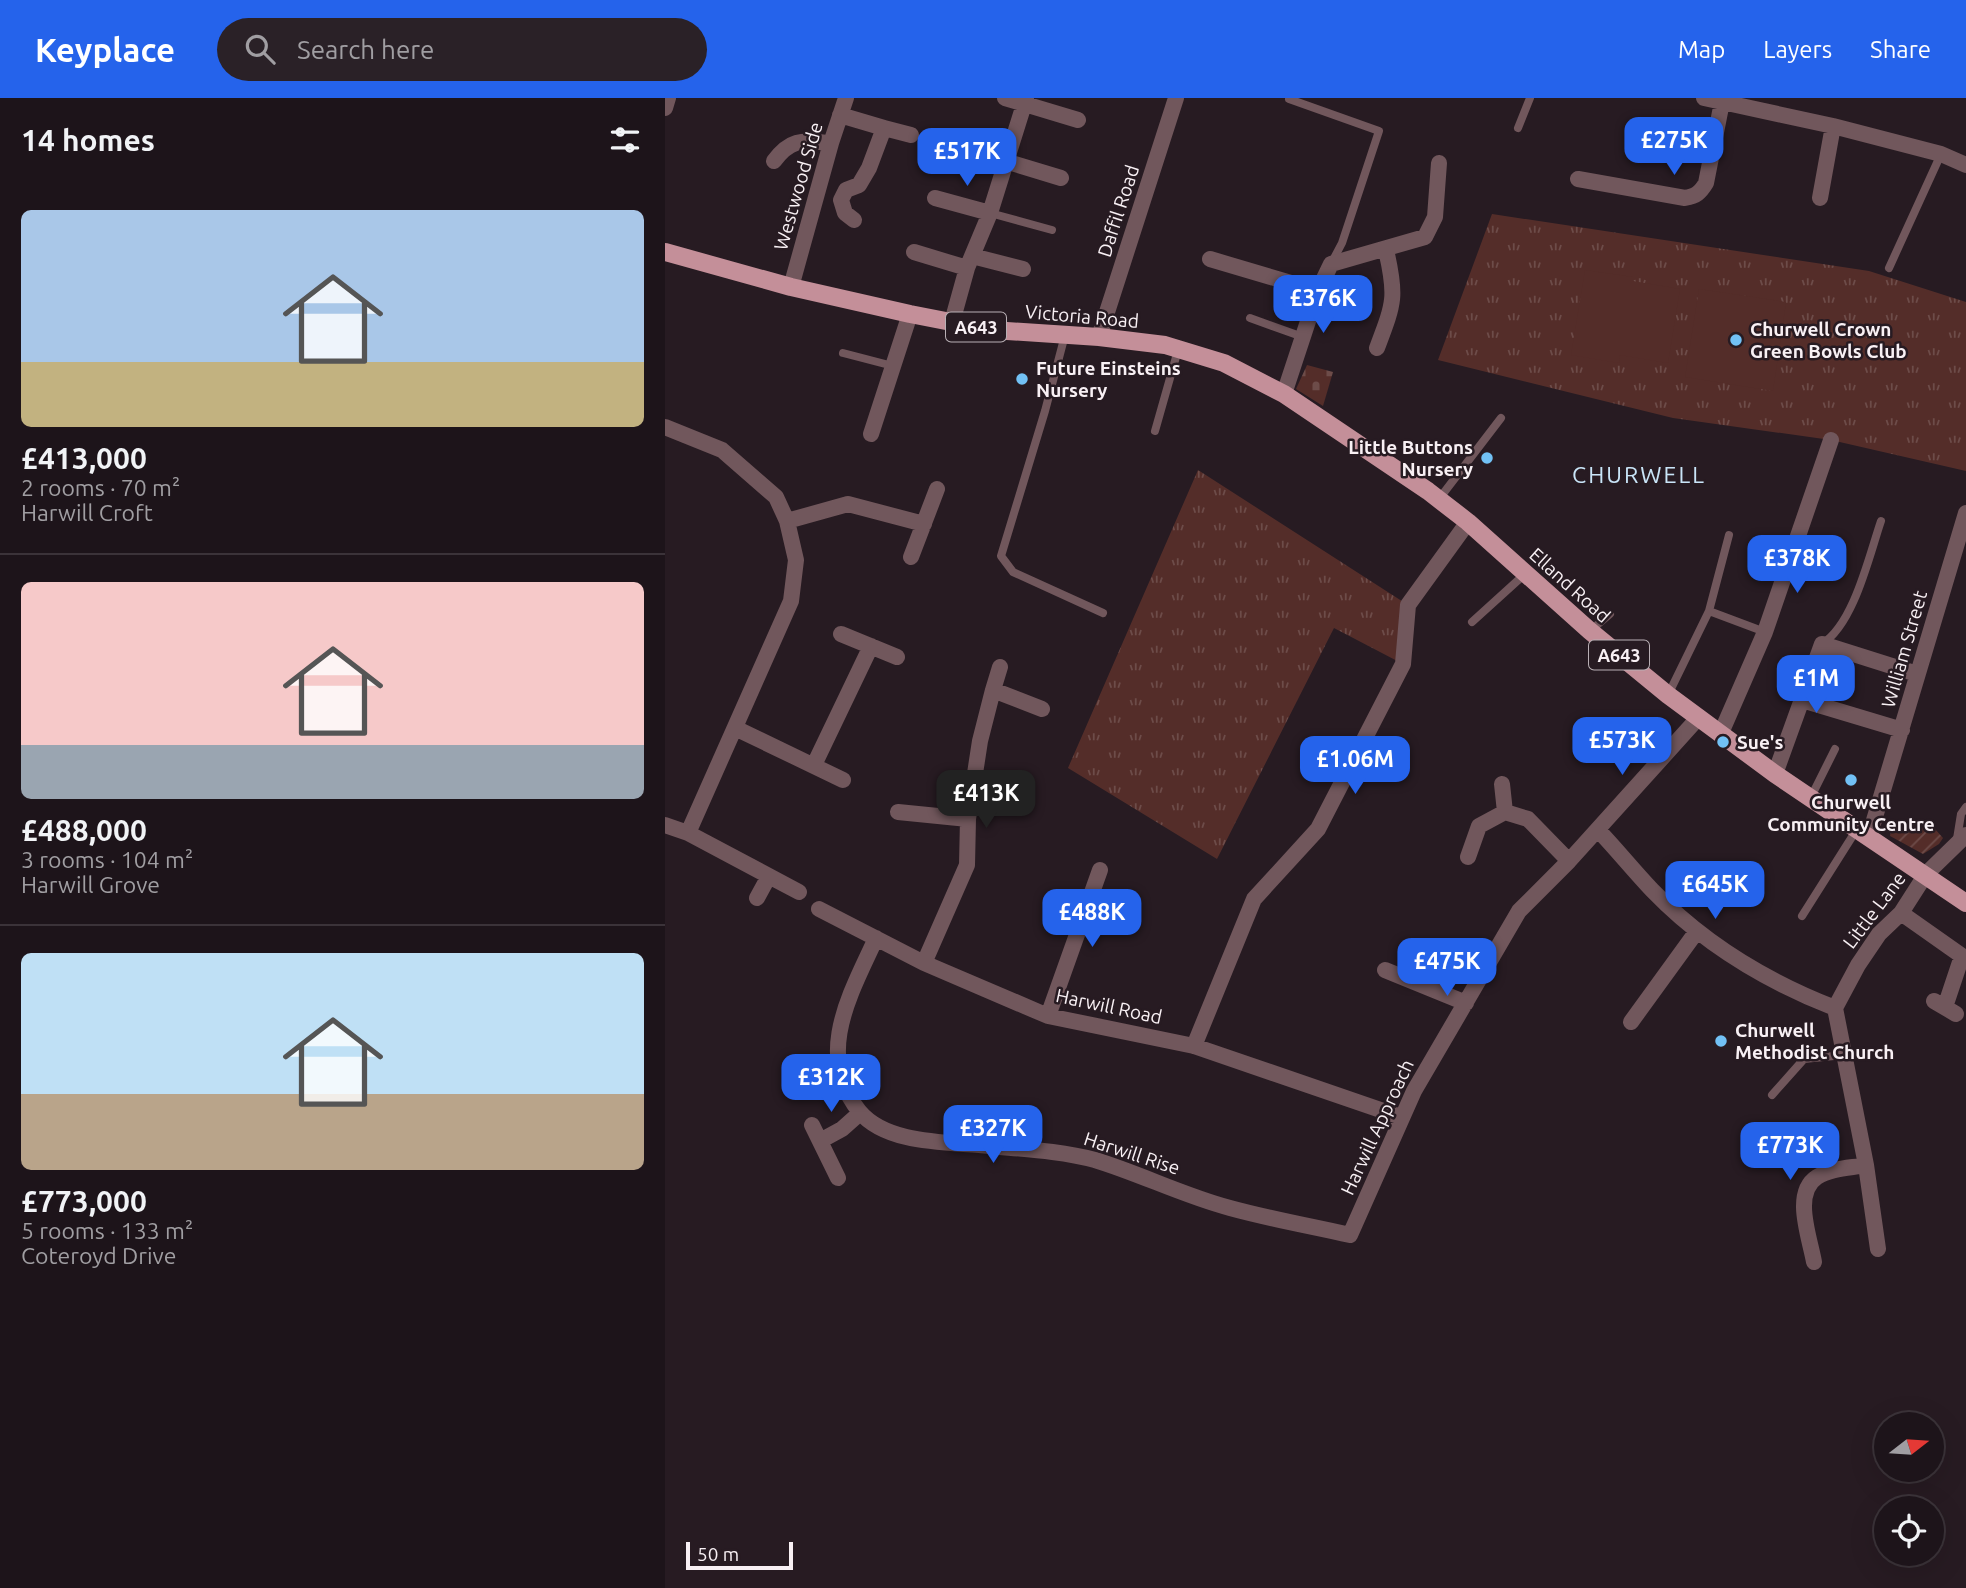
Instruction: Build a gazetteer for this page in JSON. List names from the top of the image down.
{
  "streets": {
    "main road": ["Victoria Road", "A643", "Elland Road"],
    "street": [
      "Westwood Side",
      "Daffil Road",
      "William Street",
      "Little Lane",
      "Harwill Road",
      "Harwill Approach",
      "Harwill Rise"
    ]
  },
  "crossings": [
    ["Westwood Side", "Victoria Road"],
    ["Daffil Road", "Victoria Road"],
    ["Victoria Road", "Elland Road"],
    ["Elland Road", "William Street"],
    ["Elland Road", "Little Lane"],
    ["Elland Road", "Harwill Approach"],
    ["Harwill Road", "Harwill Approach"],
    ["Harwill Approach", "Harwill Rise"]
  ],
  "districts": ["CHURWELL"],
  "places": [
    "Churwell Crown Green Bowls Club",
    "Future Einsteins Nursery",
    "Little Buttons Nursery",
    "Sue's",
    "Churwell Community Centre",
    "Churwell Methodist Church"
  ],
  "scale_bar": "50 m",
  "north": "right",
  "page": {
    "header": "Keyplace",
    "search": "Search here",
    "nav": ["Map", "Layers", "Share"],
    "heading": "14 homes",
    "price": [
      "£275K",
      "£517K",
      "£376K",
      "£378K",
      "£1M",
      "£573K",
      "£1.06M",
      "£413K",
      "£645K",
      "£488K",
      "£475K",
      "£312K",
      "£327K",
      "£773K"
    ],
    "list": [
      {
        "name": "£413,000",
        "note": "2 rooms · 70 m² · Harwill Croft"
      },
      {
        "name": "£488,000",
        "note": "3 rooms · 104 m² · Harwill Grove"
      },
      {
        "name": "£773,000",
        "note": "5 rooms · 133 m² · Coteroyd Drive"
      }
    ],
    "scale": "50 m"
  }
}
